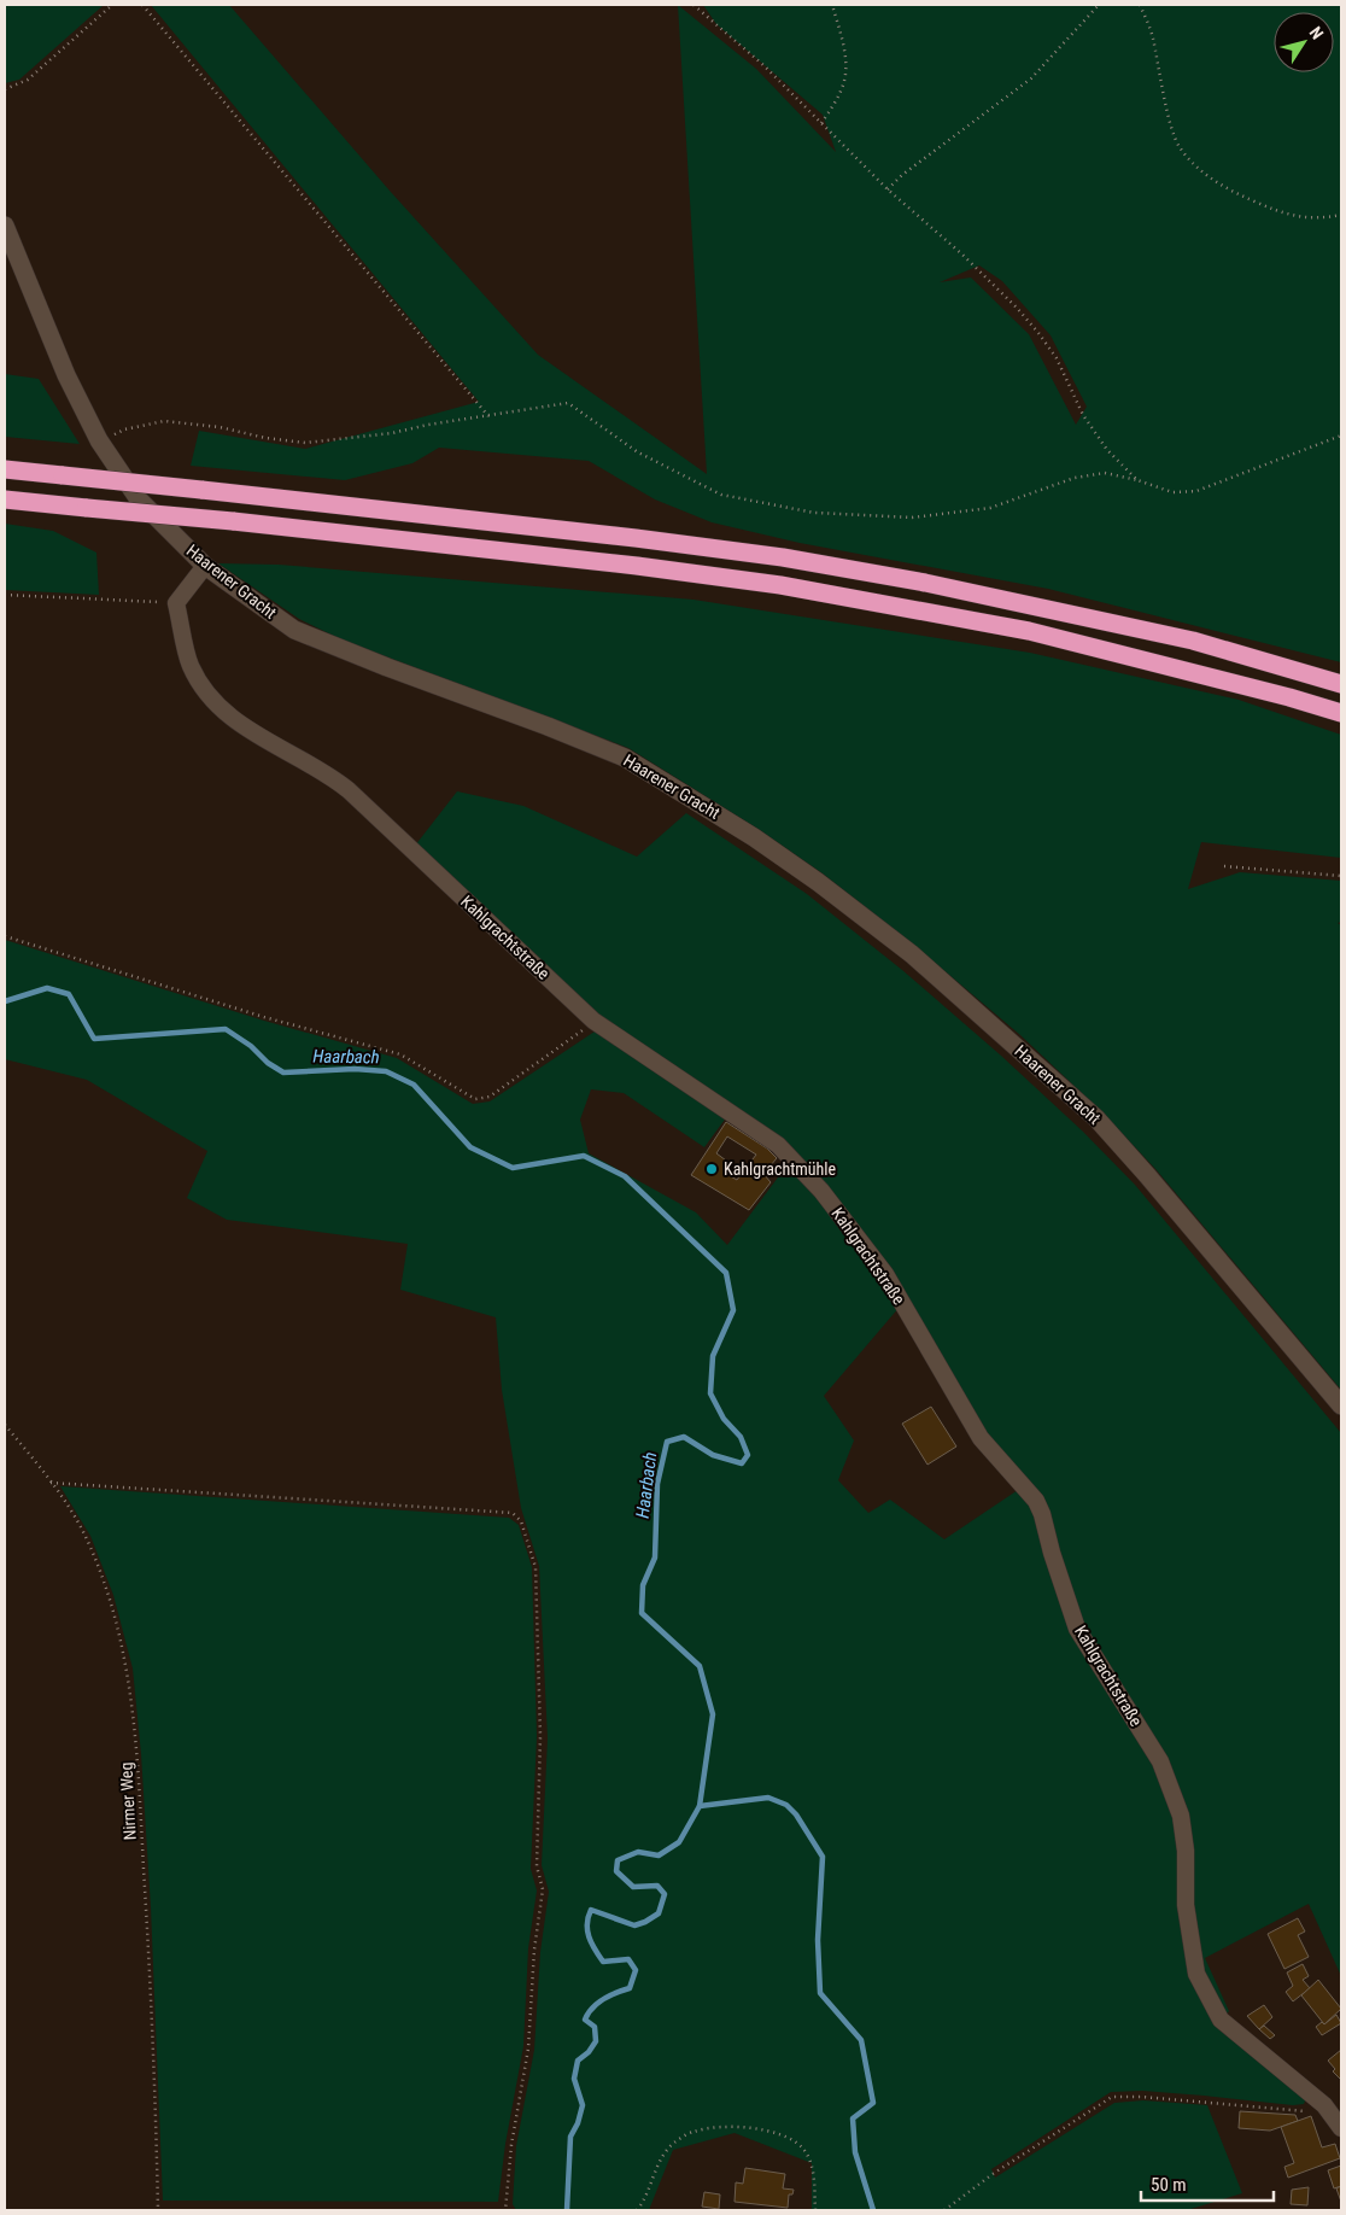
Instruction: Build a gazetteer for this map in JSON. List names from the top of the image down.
{
  "streets": {
    "main road": ["Haarener Gracht"],
    "street": ["Kahlgrachtstraße"],
    "path": ["Nirmer Weg"]
  },
  "water": ["Haarbach"],
  "places": ["Kahlgrachtmühle"],
  "scale_bar": "50 m",
  "north": "top right"
}
